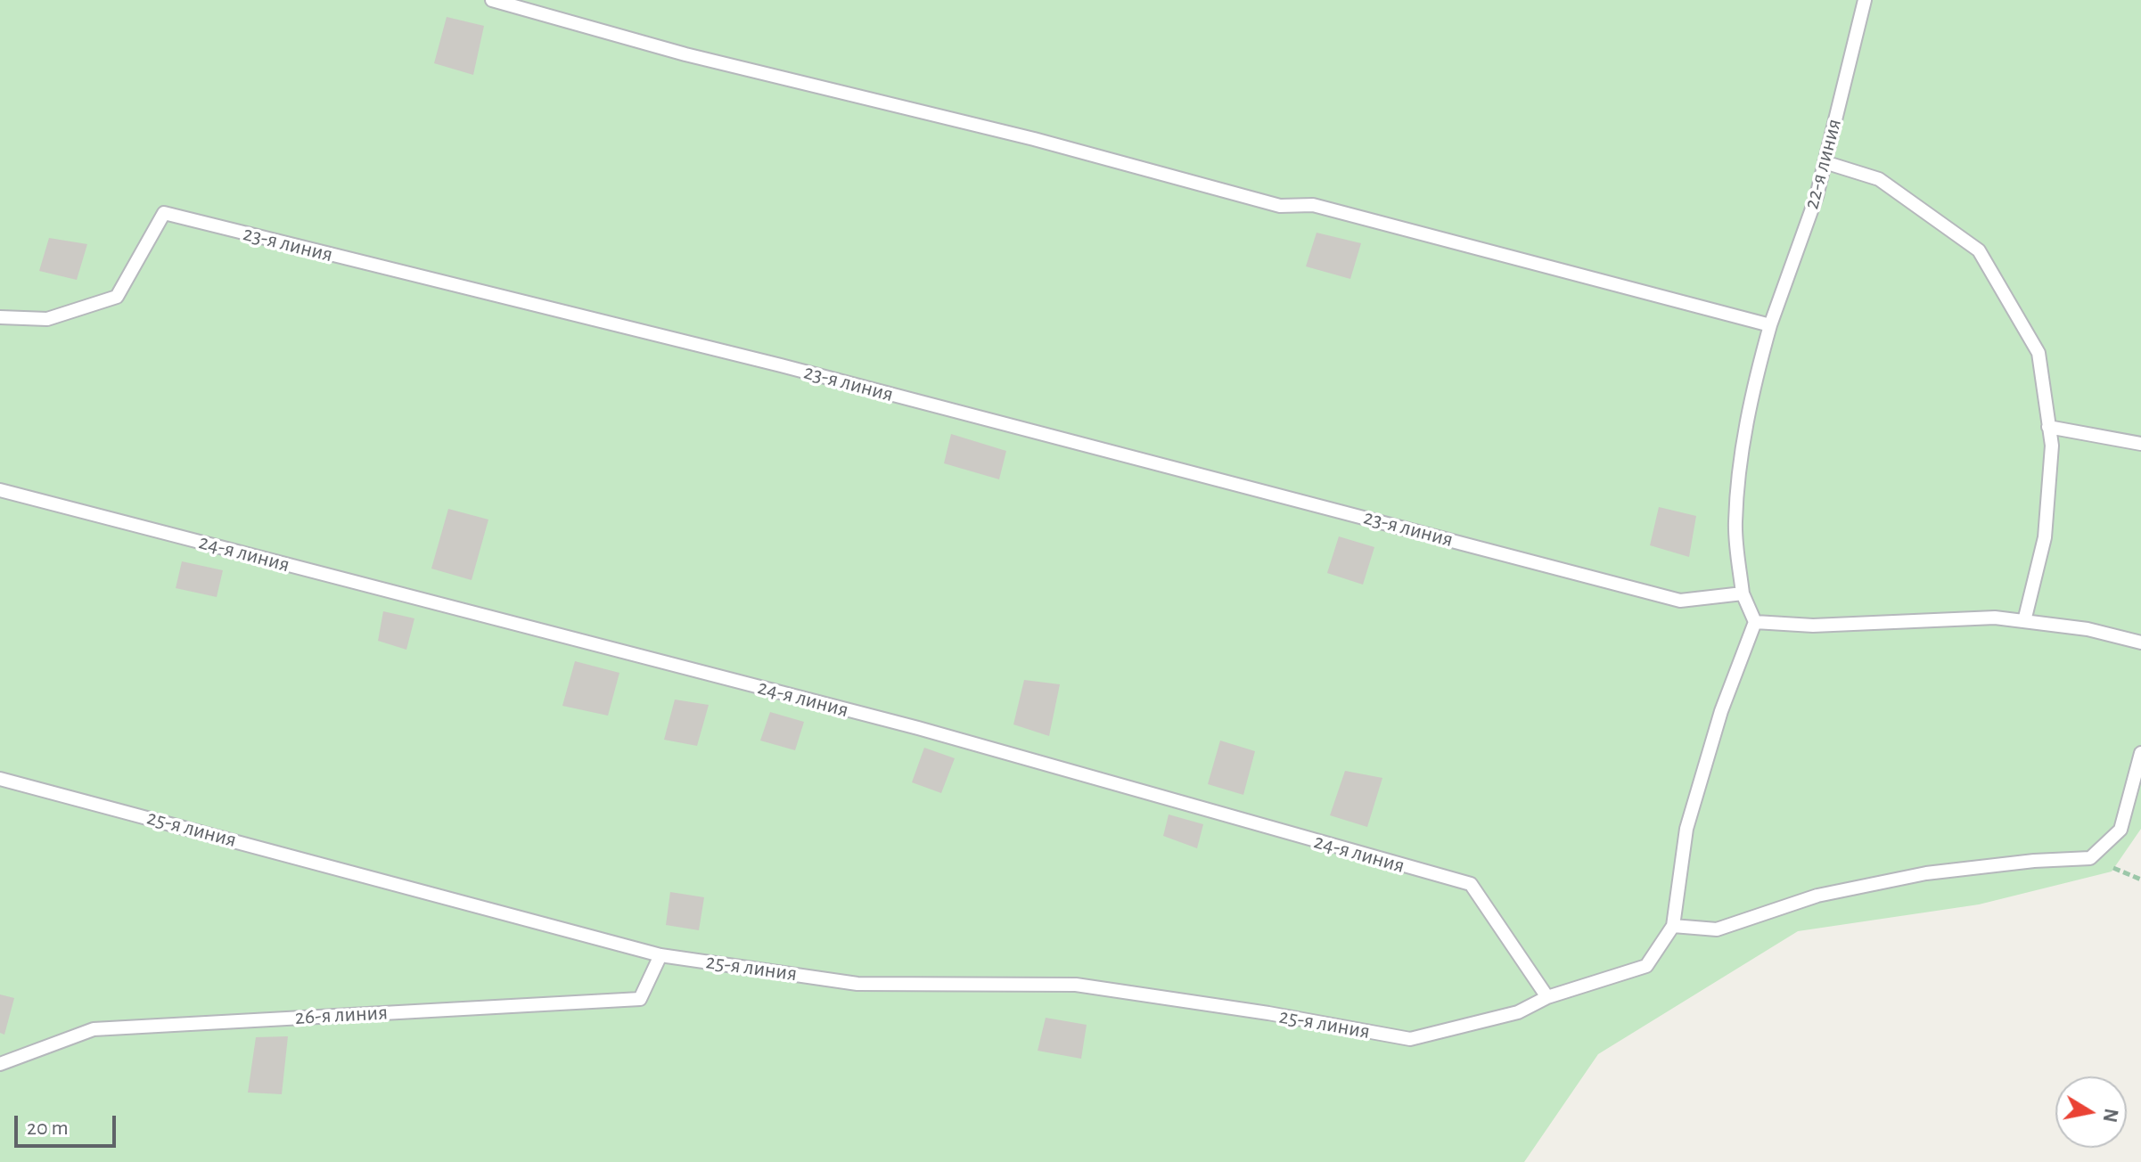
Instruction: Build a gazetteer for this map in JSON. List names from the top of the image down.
{
  "streets": {
    "lane": [
      "22-я линия",
      "23-я линия",
      "24-я линия",
      "25-я линия",
      "26-я линия"
    ]
  },
  "crossings": [
    ["24-я линия", "25-я линия"],
    ["25-я линия", "26-я линия"]
  ],
  "scale_bar": "20 m",
  "north": "right"
}
